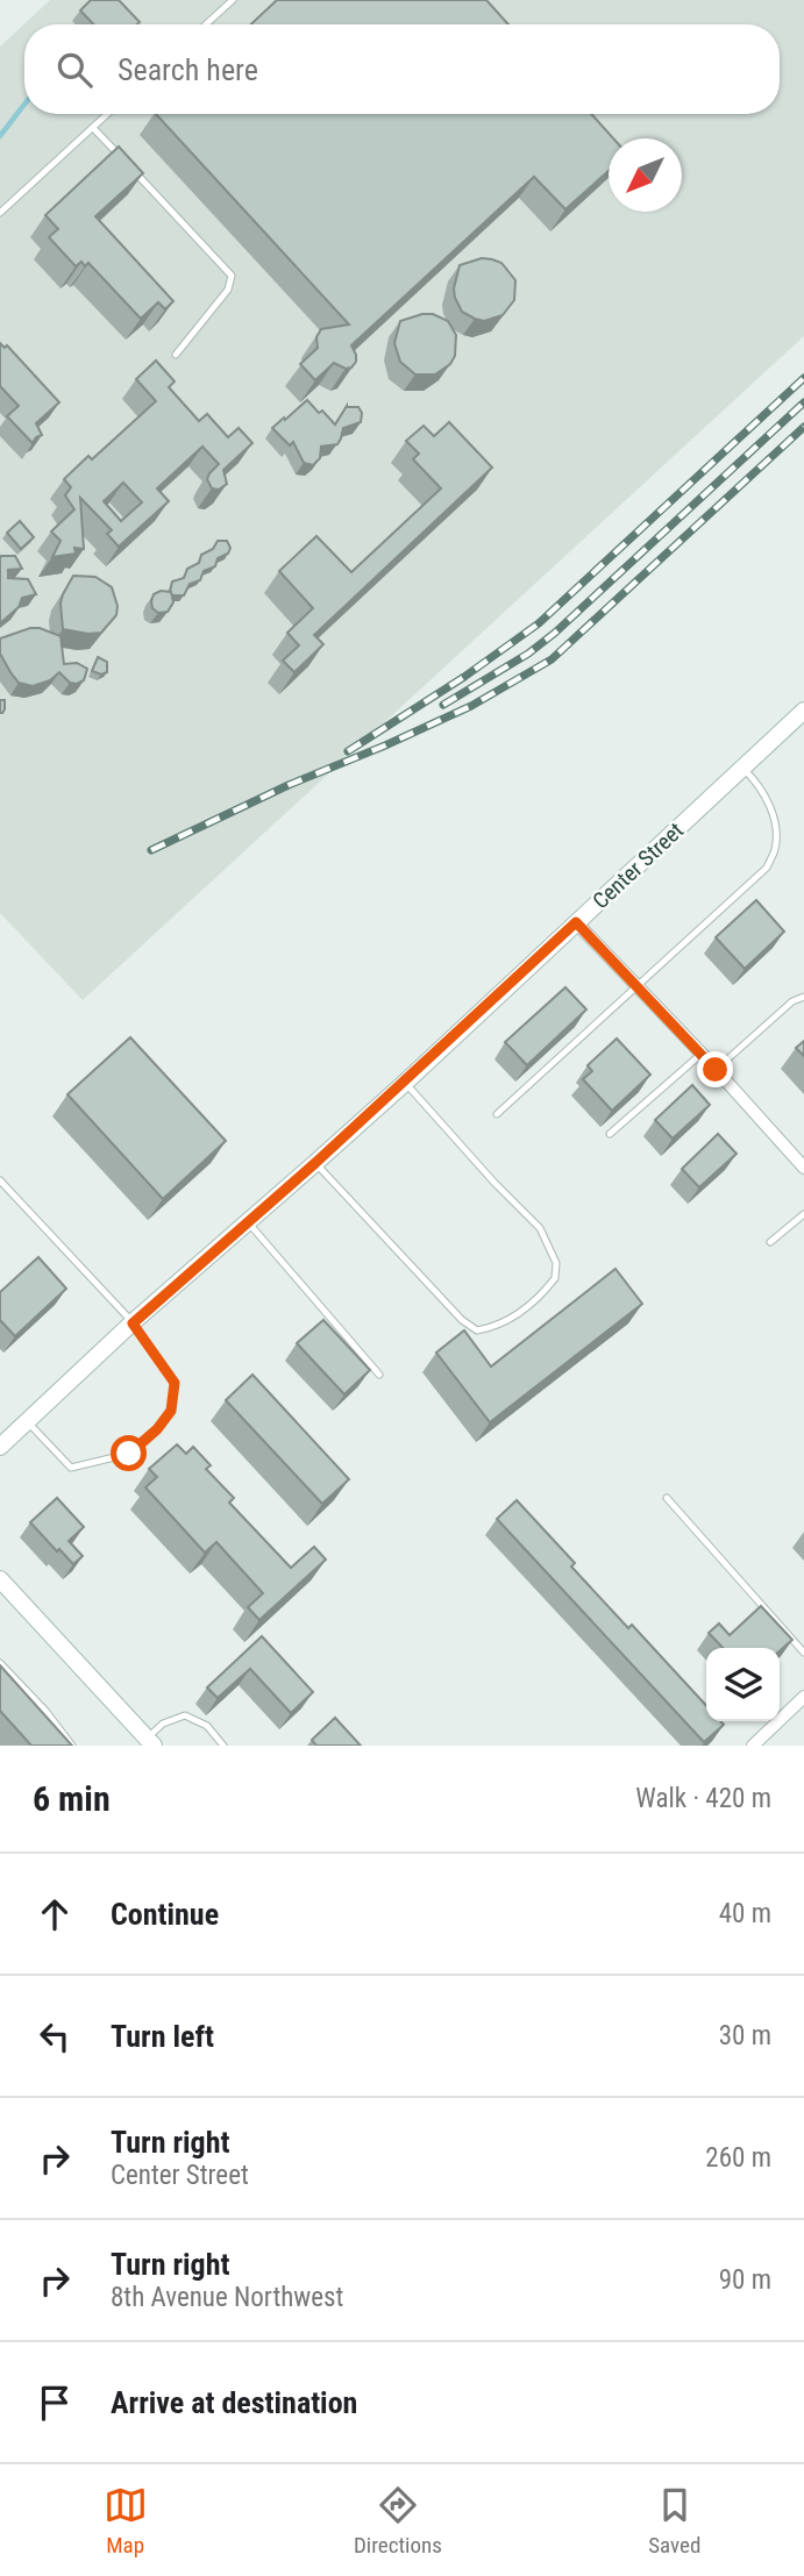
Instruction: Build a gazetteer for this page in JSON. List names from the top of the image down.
{
  "streets": {
    "main road": ["Center Street"]
  },
  "north": "bottom left",
  "page": {
    "search": "Search here",
    "heading": ["6 min", "Walk · 420 m"],
    "list": [
      ["Continue", "40 m"],
      ["Turn left", "30 m"],
      ["Turn right", "Center Street", "260 m"],
      ["Turn right", "8th Avenue Northwest", "90 m"],
      "Arrive at destination"
    ],
    "nav": ["Map", "Directions", "Saved"]
  }
}
